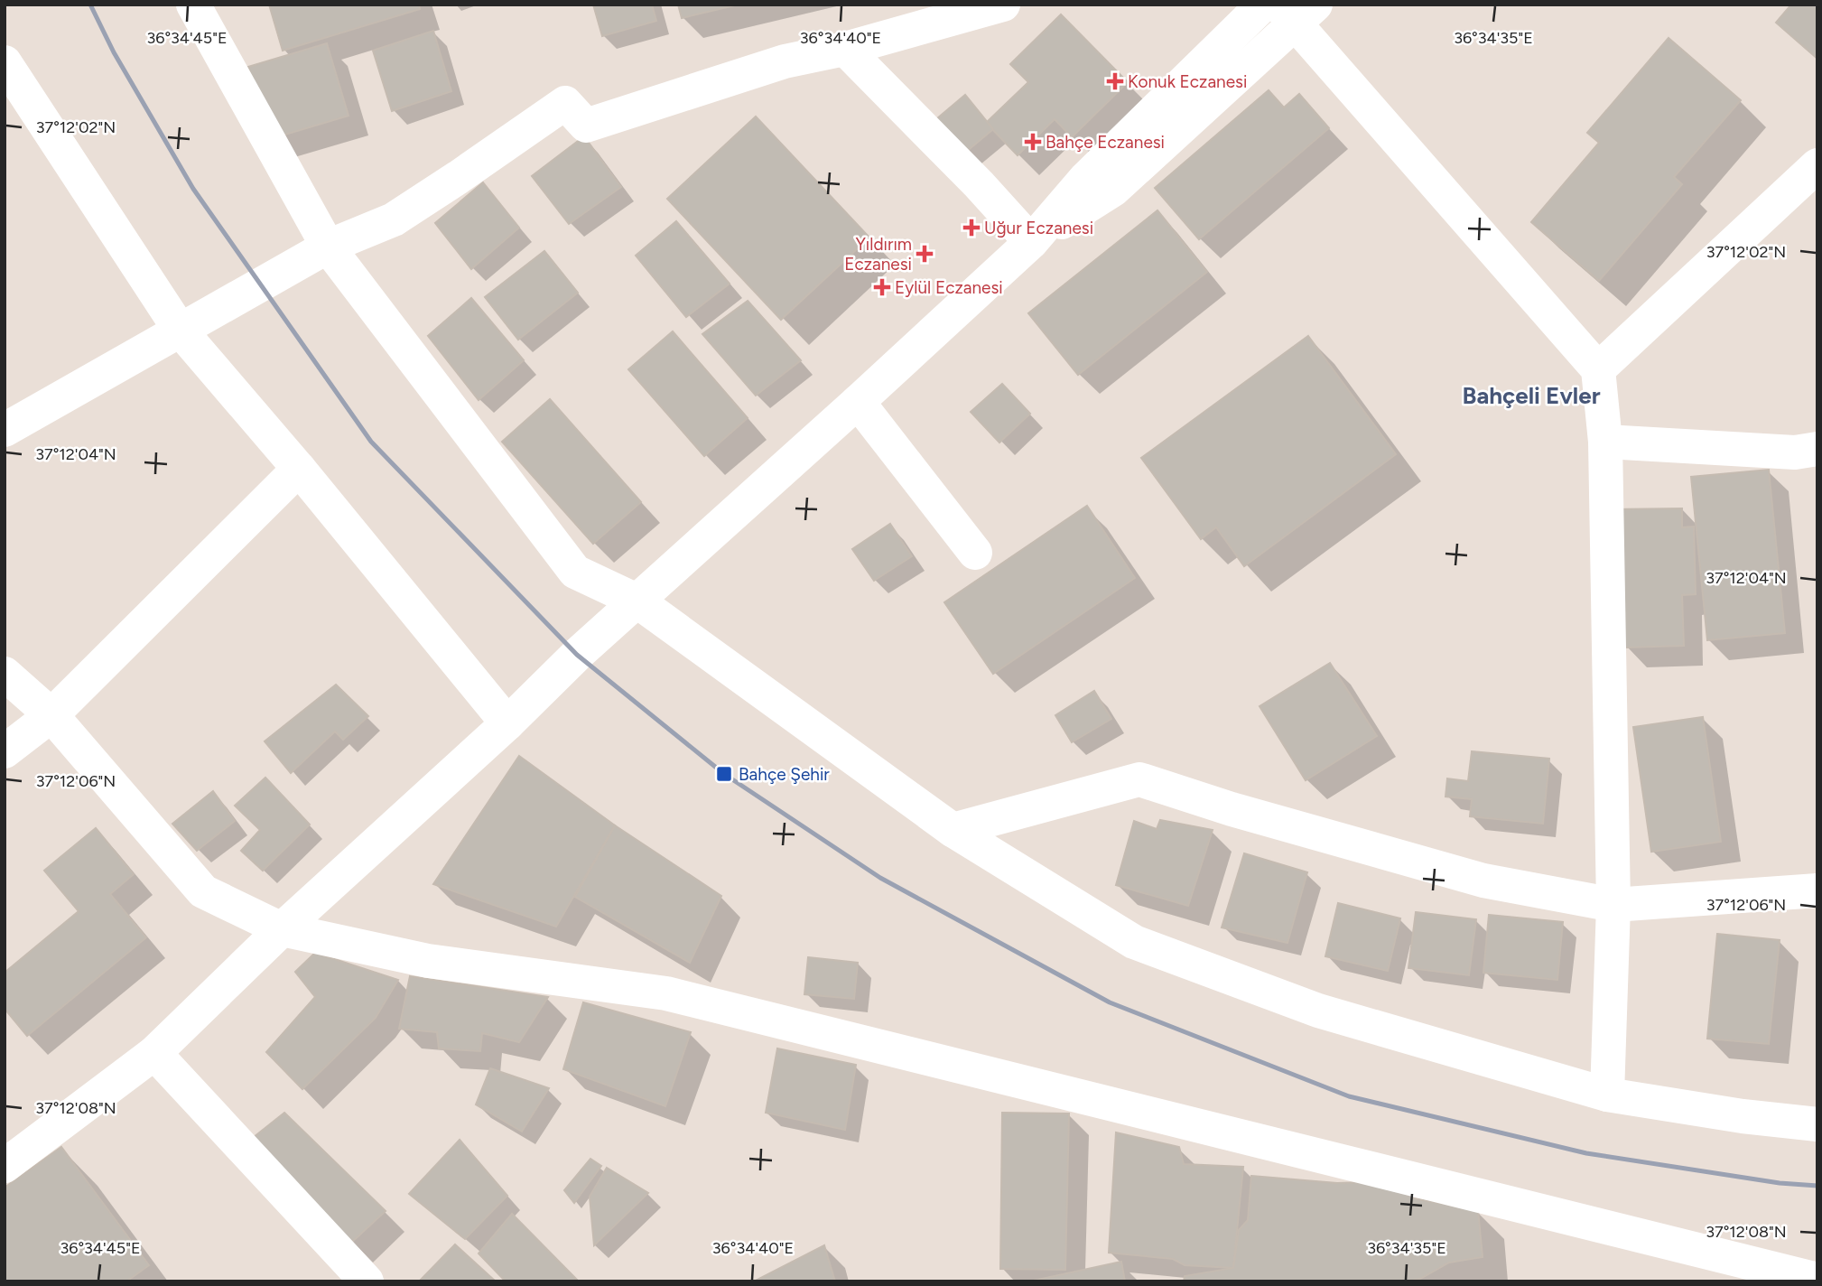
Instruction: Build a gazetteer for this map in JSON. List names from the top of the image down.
{
  "districts": ["Bahçeli Evler"],
  "places": {
    "health": [
      "Konuk Eczanesi",
      "Bahçe Eczanesi",
      "Uğur Eczanesi",
      "Yıldırım Eczanesi",
      "Eylül Eczanesi"
    ],
    "transit": ["Bahçe Şehir"]
  },
  "coordinates": [
    "36°34'45\"E",
    "36°34'40\"E",
    "36°34'35\"E",
    "37°12'02\"N",
    "37°12'04\"N",
    "37°12'06\"N",
    "37°12'08\"N"
  ]
}
